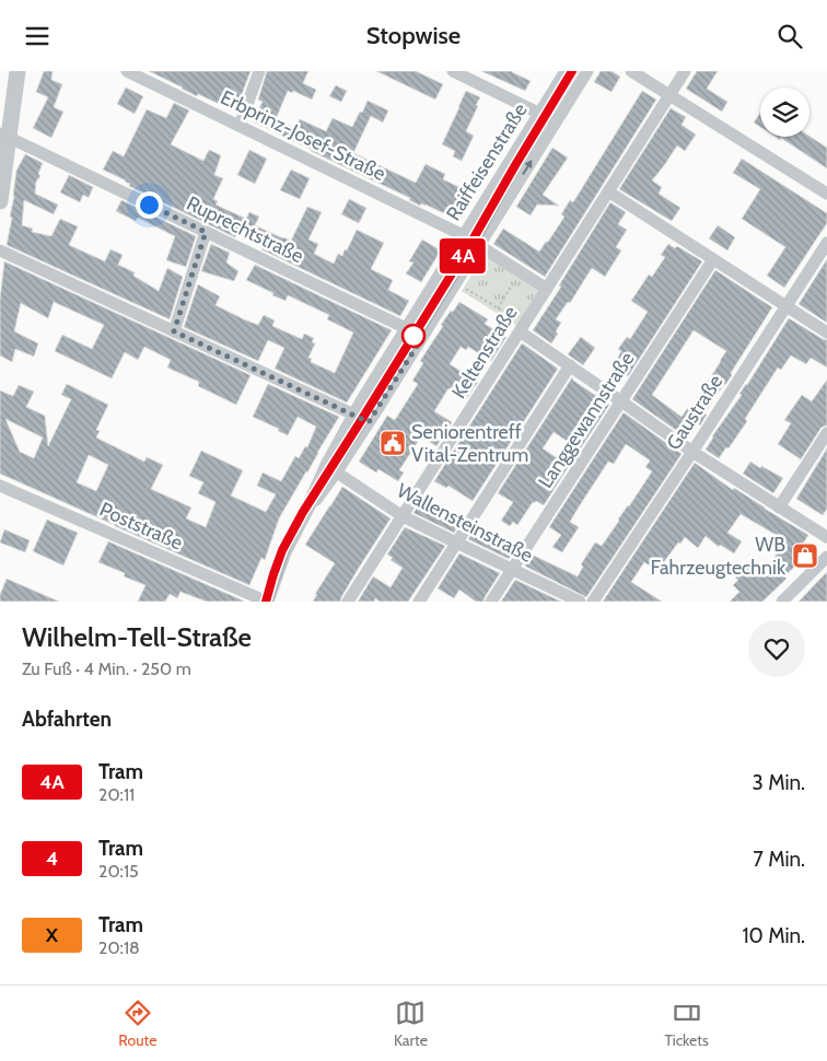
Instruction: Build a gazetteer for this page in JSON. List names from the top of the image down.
{
  "streets": {
    "street": [
      "Erbprinz-Josef-Straße",
      "Raiffeisenstraße",
      "Ruprechtstraße",
      "Keltenstraße",
      "Gaustraße",
      "Langgewannstraße",
      "Wallensteinstraße",
      "Poststraße"
    ]
  },
  "crossings": [
    ["Erbprinz-Josef-Straße", "Raiffeisenstraße"],
    ["Raiffeisenstraße", "Ruprechtstraße"],
    ["Raiffeisenstraße", "Wallensteinstraße"],
    ["Raiffeisenstraße", "Poststraße"],
    ["Keltenstraße", "Wallensteinstraße"],
    ["Langgewannstraße", "Wallensteinstraße"]
  ],
  "places": {
    "public building": ["Seniorentreff Vital-Zentrum"],
    "shop": ["WB Fahrzeugtechnik"]
  },
  "lines": ["tram line 4A"],
  "page": {
    "header": "Stopwise",
    "on_map": "4A",
    "heading": [
      ["Wilhelm-Tell-Straße", "Zu Fuß · 4 Min. · 250 m"],
      "Abfahrten"
    ],
    "list": [
      {
        "mark": "4A",
        "name": "Tram",
        "note": "20:11",
        "value": "3 Min."
      },
      {
        "mark": "4",
        "name": "Tram",
        "note": "20:15",
        "value": "7 Min."
      },
      {
        "mark": "X",
        "name": "Tram",
        "note": "20:18",
        "value": "10 Min."
      }
    ],
    "tabs": ["Route", "Karte", "Tickets"]
  }
}
